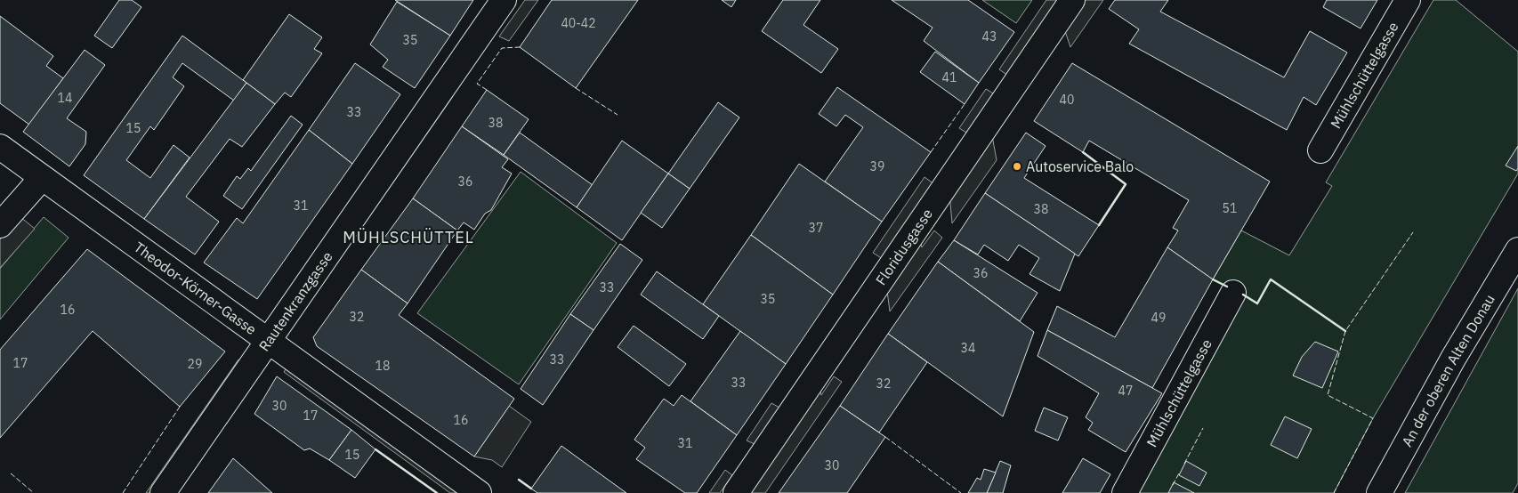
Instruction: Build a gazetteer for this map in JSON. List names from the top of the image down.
{
  "streets": {
    "street": [
      "Mühlschüttelgasse",
      "Floridusgasse",
      "Theodor-Körner-Gasse",
      "Rautenkranzgasse",
      "An der oberen Alten Donau"
    ]
  },
  "crossings": [
    ["Theodor-Körner-Gasse", "Rautenkranzgasse"]
  ],
  "districts": ["MÜHLSCHÜTTEL"],
  "places": ["Autoservice Balo"],
  "house_numbers": [
    "40-42",
    "43",
    "35",
    "41",
    "14",
    "40",
    "33",
    "38",
    "15",
    "39",
    "36",
    "31",
    "51",
    "38",
    "37",
    "36",
    "33",
    "35",
    "16",
    "32",
    "49",
    "34",
    "33",
    "17",
    "29",
    "18",
    "33",
    "32",
    "47",
    "30",
    "17",
    "16",
    "31",
    "15",
    "30"
  ]
}
